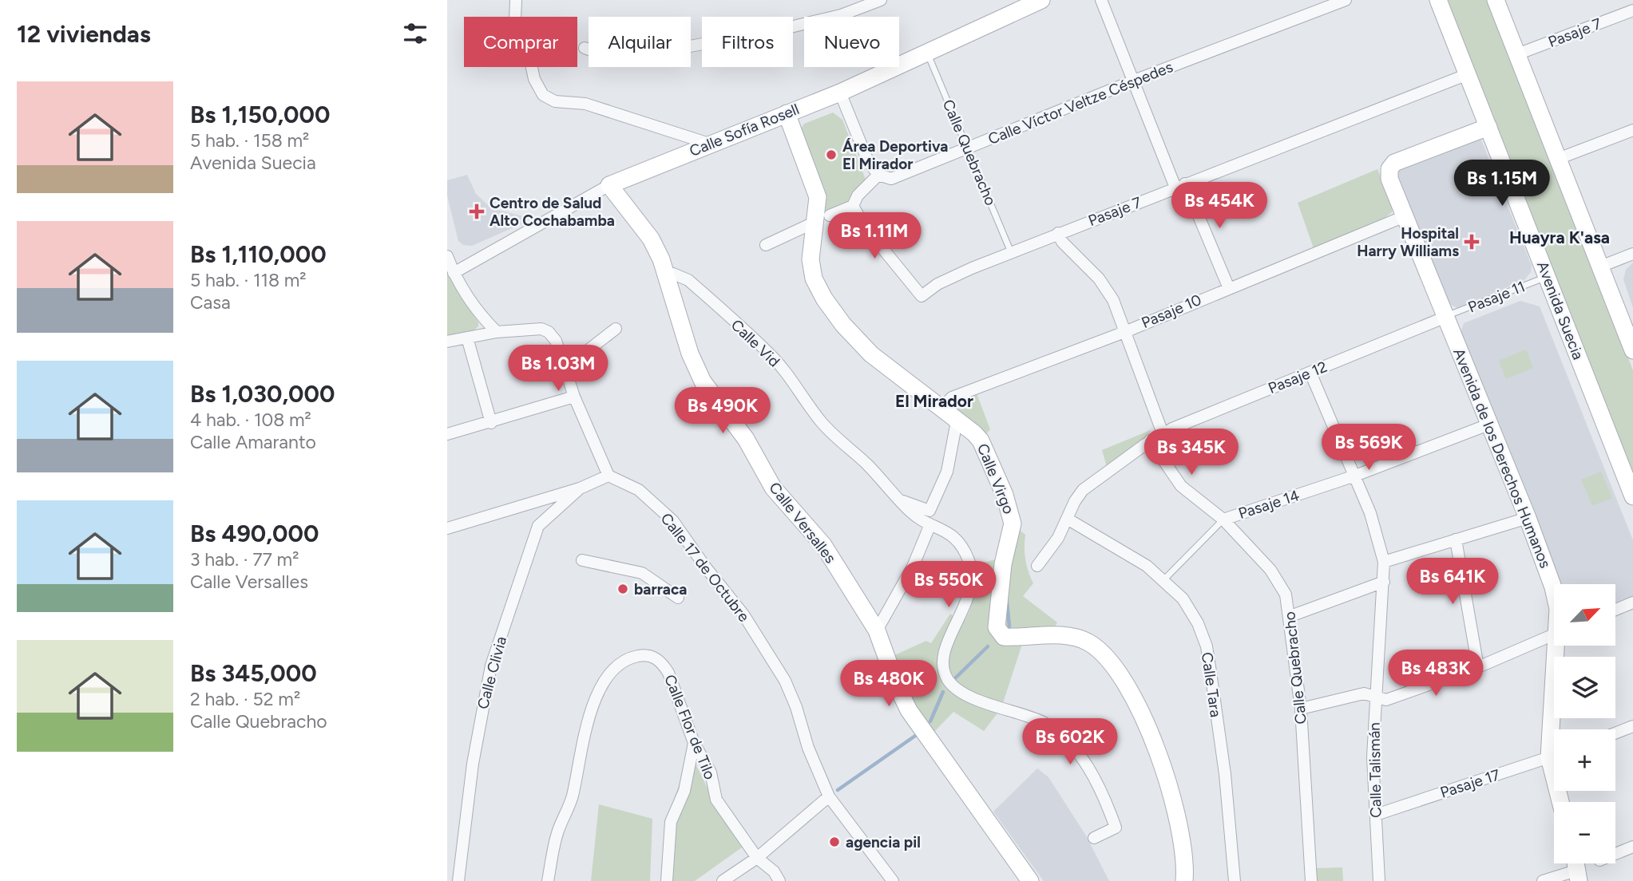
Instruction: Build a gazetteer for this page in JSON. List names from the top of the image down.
{
  "streets": {
    "street": [
      "Pasaje 7",
      "Calle Víctor Veltze Céspedes",
      "Calle Sofía Rosell",
      "Calle Quebracho",
      "Avenida Suecia",
      "Pasaje 10",
      "Calle Vid",
      "Pasaje 12",
      "Avenida de los Derechos Humanos",
      "Calle Virgo",
      "Pasaje 14",
      "Calle Versalles",
      "Calle 17 de Octubre",
      "Calle Clivia",
      "Calle Tara",
      "Calle Flor de Tilo",
      "Calle Talismán",
      "Pasaje 17"
    ],
    "lane": ["Pasaje 11"]
  },
  "crossings": [
    ["Pasaje 7", "Calle Quebracho"],
    ["Pasaje 7", "Avenida Suecia"],
    ["Calle Víctor Veltze Céspedes", "Calle Quebracho"],
    ["Calle Sofía Rosell", "Calle Quebracho"],
    ["Calle Sofía Rosell", "Calle Virgo"],
    ["Calle Sofía Rosell", "Calle Versalles"],
    ["Calle Quebracho", "Pasaje 12"],
    ["Calle Quebracho", "Pasaje 14"],
    ["Pasaje 11", "Avenida Suecia"],
    ["Pasaje 11", "Pasaje 12"],
    ["Pasaje 11", "Avenida de los Derechos Humanos"],
    ["Avenida Suecia", "Avenida de los Derechos Humanos"],
    ["Pasaje 10", "Avenida de los Derechos Humanos"],
    ["Pasaje 10", "Calle Virgo"],
    ["Calle Vid", "Calle Virgo"],
    ["Calle Vid", "Calle Versalles"],
    ["Pasaje 12", "Avenida de los Derechos Humanos"],
    ["Pasaje 12", "Calle Tara"],
    ["Pasaje 12", "Calle Talismán"],
    ["Avenida de los Derechos Humanos", "Pasaje 14"],
    ["Pasaje 14", "Calle Tara"],
    ["Pasaje 14", "Calle Talismán"],
    ["Calle Talismán", "Pasaje 17"]
  ],
  "districts": ["Huayra K'asa", "El Mirador"],
  "places": {
    "other": ["Área Deportiva El Mirador", "barraca", "agencia pil"],
    "health": ["Centro de Salud Alto Cochabamba", "Hospital Harry Williams"]
  },
  "north": "top right",
  "page": {
    "heading": "12 viviendas",
    "chip": [
      "Comprar",
      "Alquilar",
      "Filtros",
      "Nuevo"
    ],
    "list": [
      {
        "name": "Bs 1,150,000",
        "note": "5 hab. · 158 m² · Avenida Suecia"
      },
      {
        "name": "Bs 1,110,000",
        "note": "5 hab. · 118 m² · Casa"
      },
      {
        "name": "Bs 1,030,000",
        "note": "4 hab. · 108 m² · Calle Amaranto"
      },
      {
        "name": "Bs 490,000",
        "note": "3 hab. · 77 m² · Calle Versalles"
      },
      {
        "name": "Bs 345,000",
        "note": "2 hab. · 52 m² · Calle Quebracho"
      }
    ],
    "price": [
      "Bs 1.15M",
      "Bs 454K",
      "Bs 1.11M",
      "Bs 1.03M",
      "Bs 490K",
      "Bs 569K",
      "Bs 345K",
      "Bs 641K",
      "Bs 550K",
      "Bs 483K",
      "Bs 480K",
      "Bs 602K"
    ],
    "map_buttons": ["+", "−"]
  }
}
